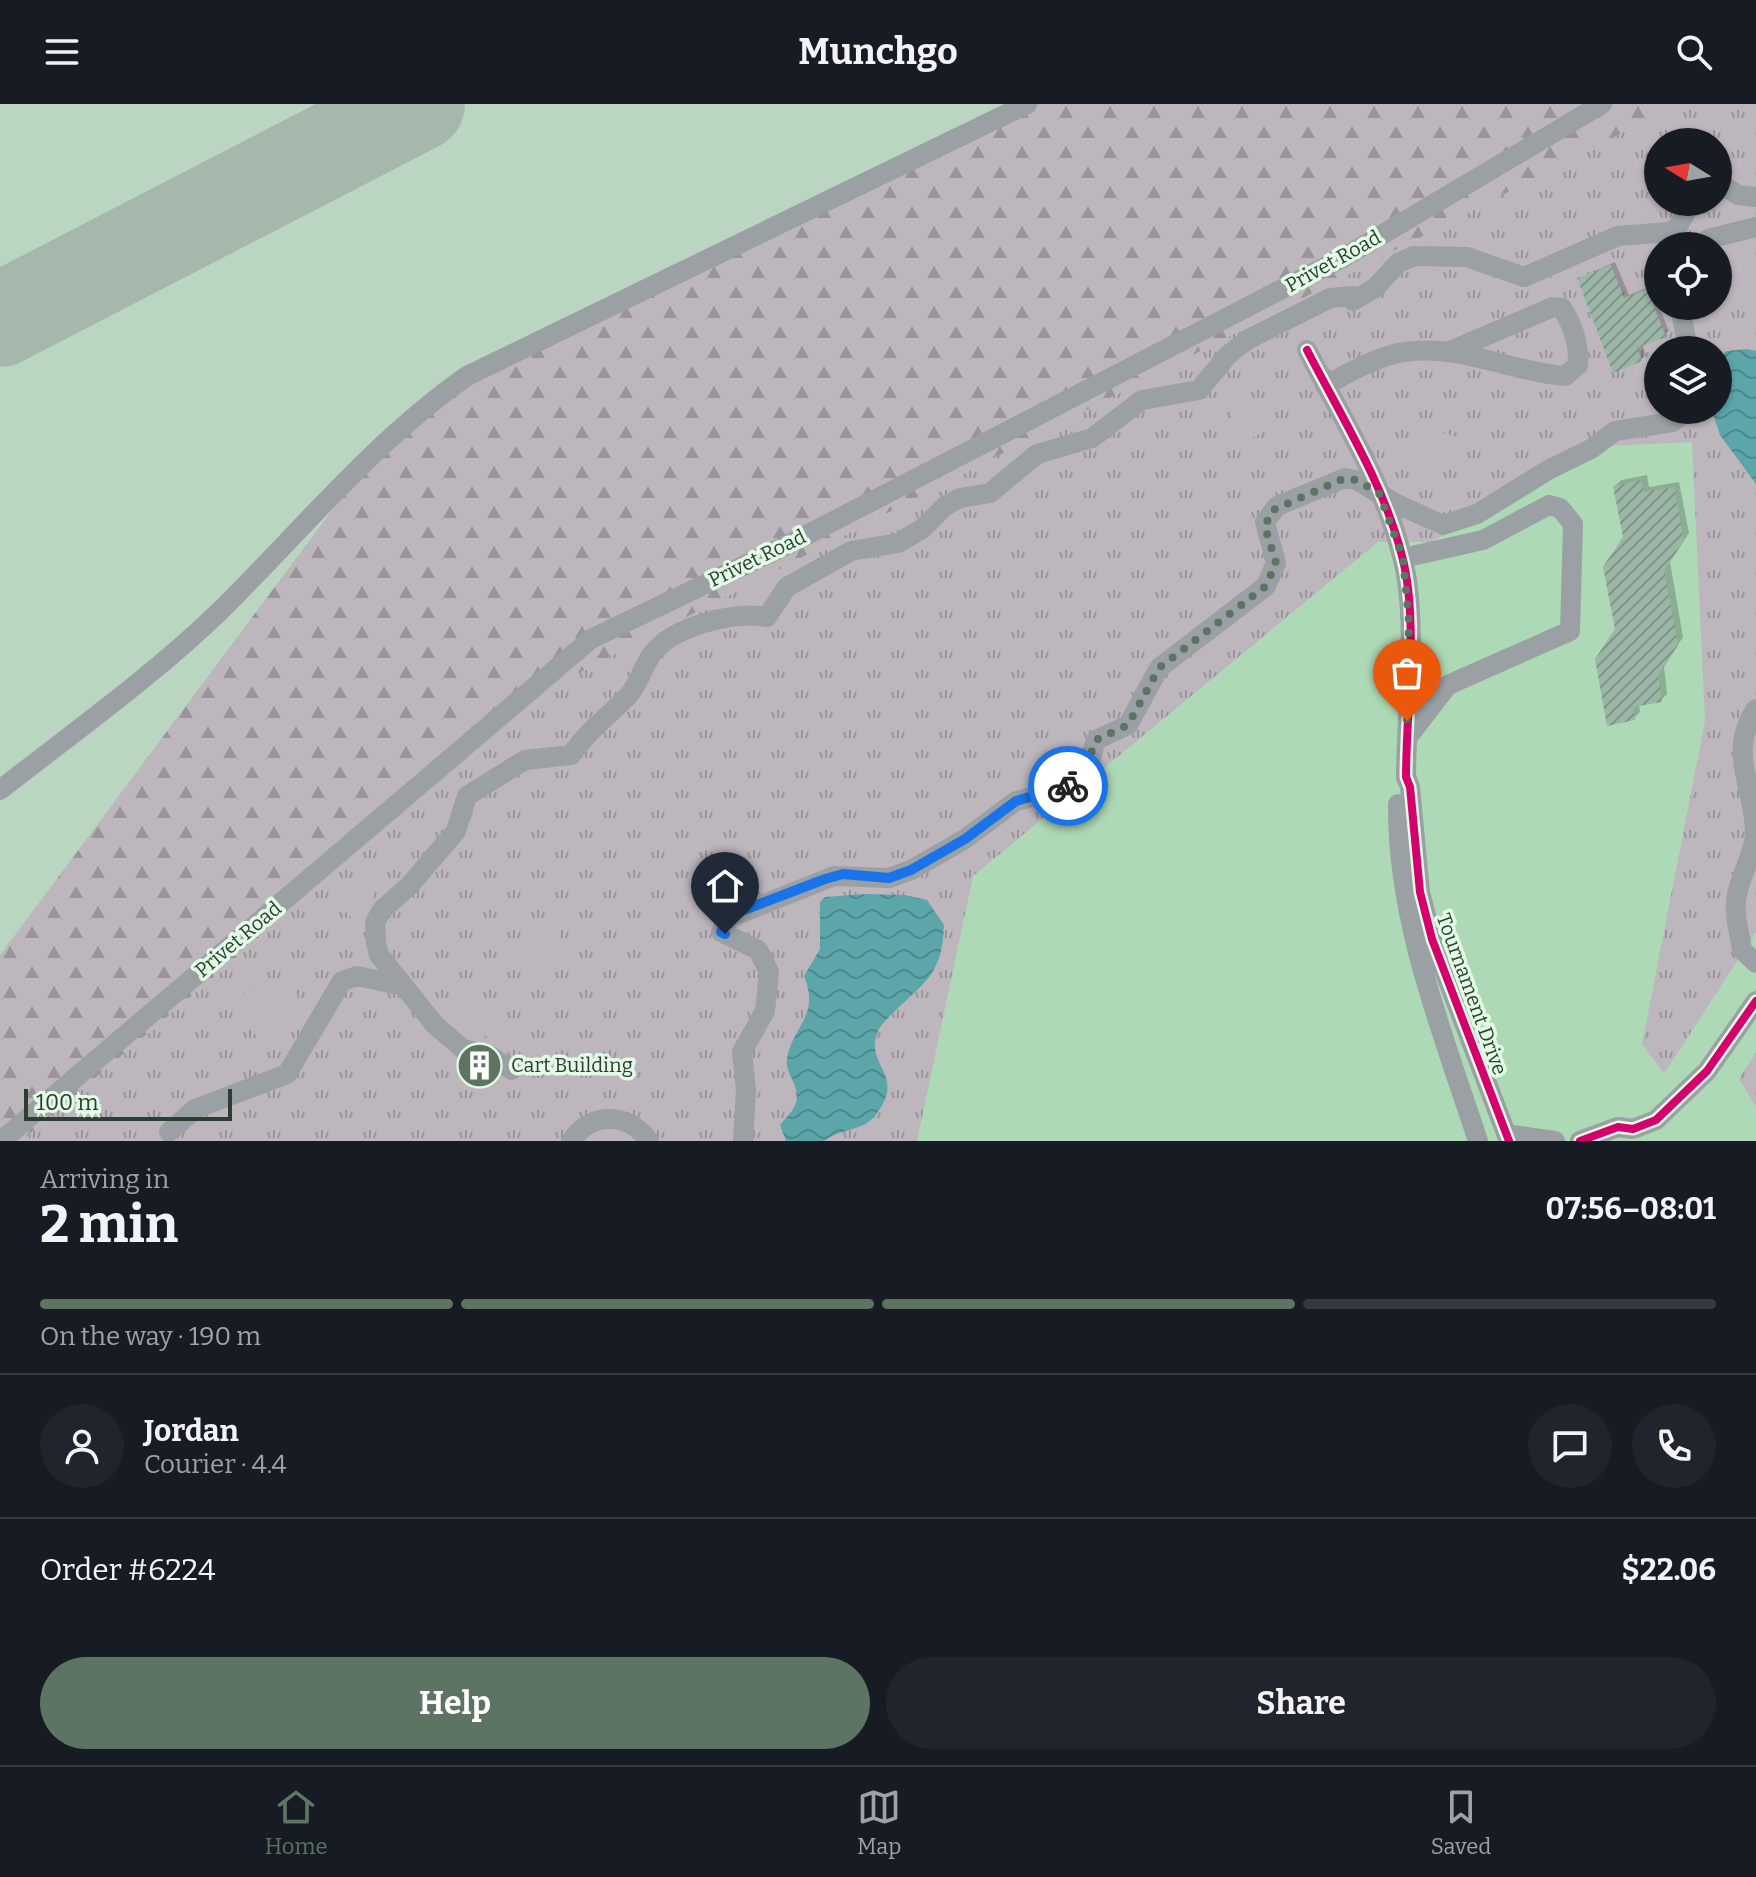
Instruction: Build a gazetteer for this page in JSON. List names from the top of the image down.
{
  "streets": {
    "street": ["Privet Road", "Tournament Drive"]
  },
  "places": {
    "building": ["Cart Building"]
  },
  "scale_bar": "100 m",
  "north": "left",
  "page": {
    "header": "Munchgo",
    "scale": "100 m",
    "heading": ["2 min", "Arriving in", "07:56–08:01"],
    "panel": [
      "Jordan",
      "Courier · 4.4",
      "Order #6224",
      "$22.06"
    ],
    "bar": "On the way · 190 m",
    "buttons": ["Help", "Share"],
    "tabs": ["Home", "Map", "Saved"]
  }
}
